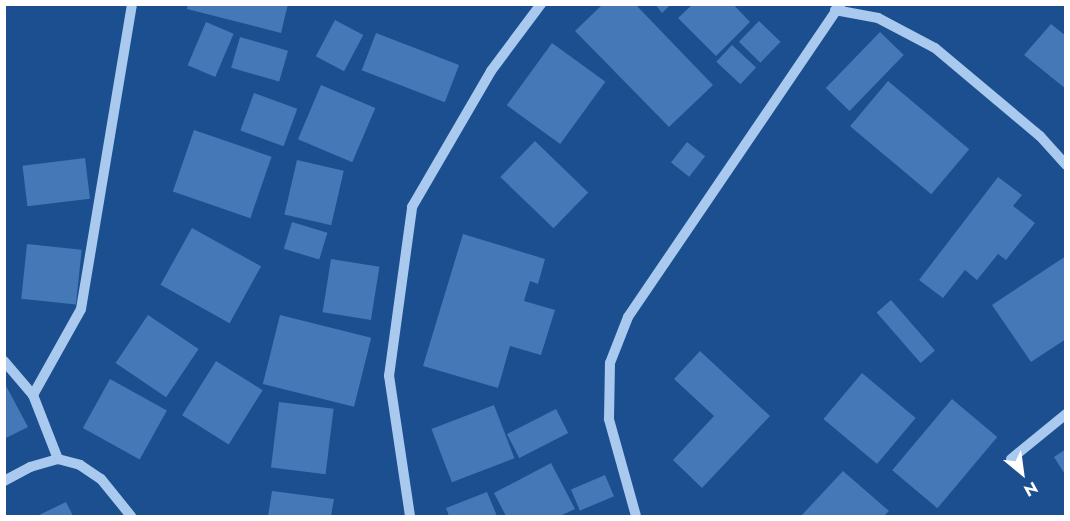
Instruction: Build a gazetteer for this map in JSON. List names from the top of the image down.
{
  "north": "bottom right"
}
